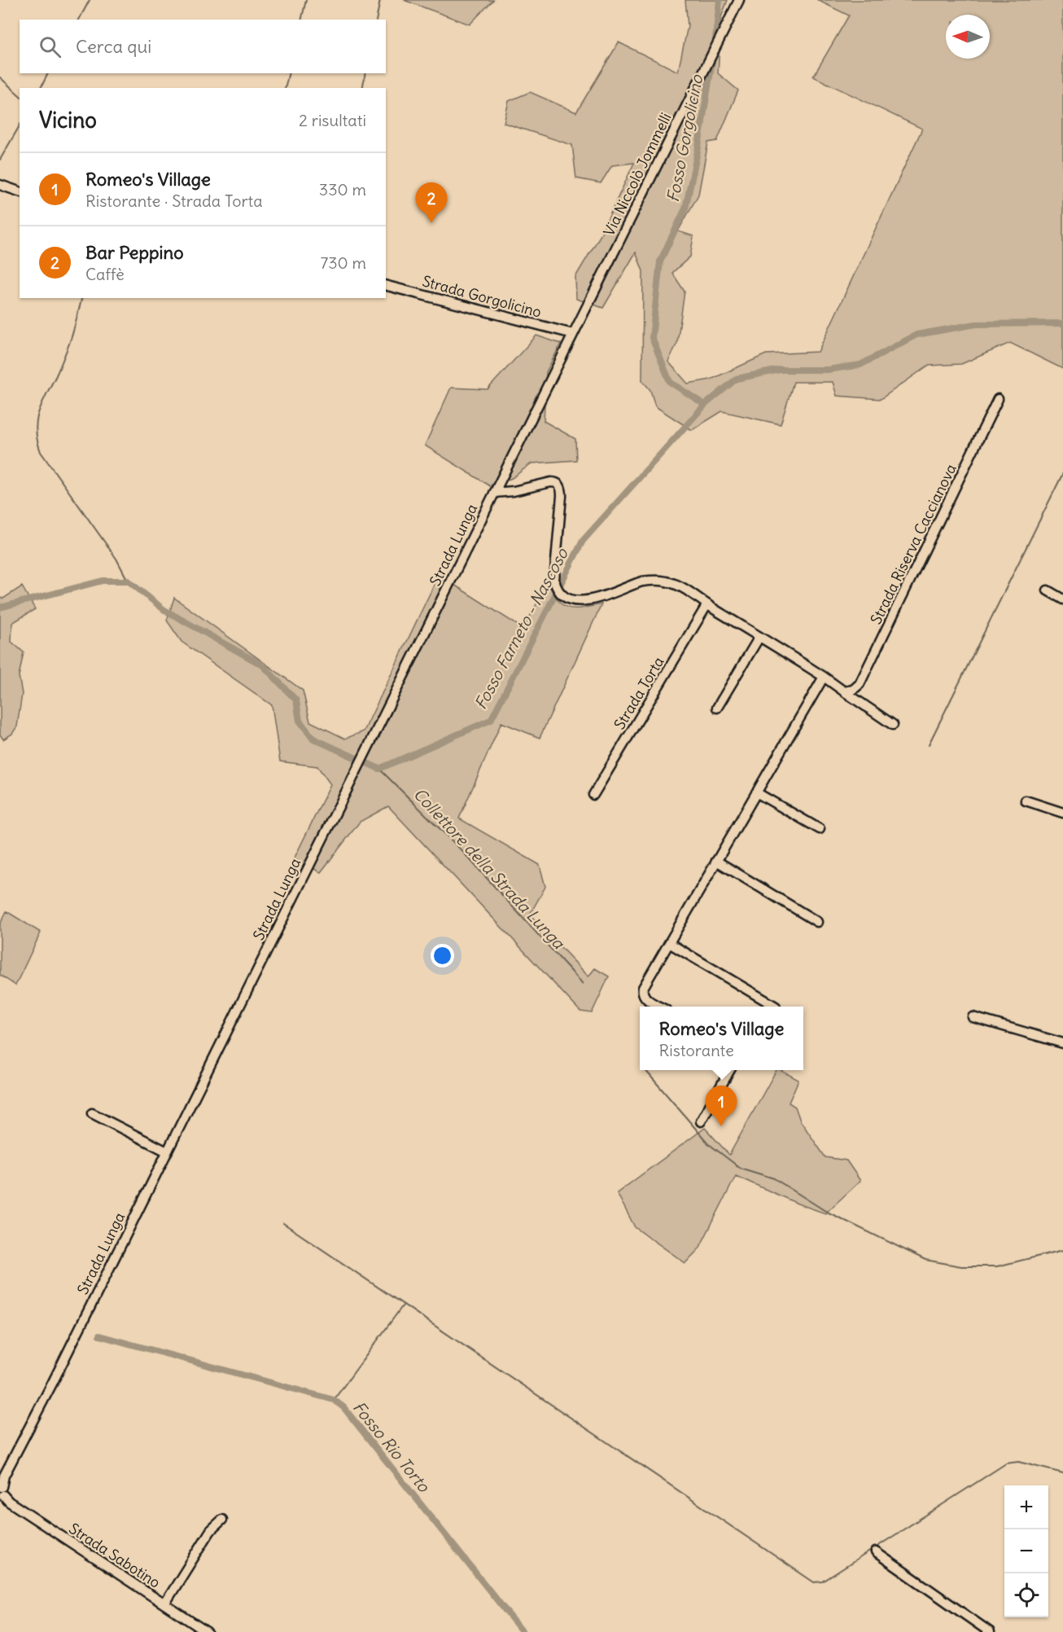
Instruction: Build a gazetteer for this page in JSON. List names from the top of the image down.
{
  "streets": {
    "street": [
      "Via Niccolò Jommelli",
      "Strada Gorgolicino",
      "Strada Riserva Caccianova",
      "Strada Lunga",
      "Strada Torta",
      "Strada Sabotino"
    ]
  },
  "crossings": [
    ["Via Niccolò Jommelli", "Strada Gorgolicino"],
    ["Via Niccolò Jommelli", "Strada Lunga"],
    ["Strada Gorgolicino", "Strada Lunga"],
    ["Strada Lunga", "Strada Sabotino"]
  ],
  "water": [
    "Fosso Gorgolicino",
    "Fosso Farneto - Nascoso",
    "Collettore della Strada Lunga",
    "Fosso Rio Torto"
  ],
  "north": "left",
  "page": {
    "search": "Cerca qui",
    "heading": ["Vicino", "2 risultati"],
    "list": [
      {
        "mark": "1",
        "name": "Romeo's Village",
        "note": "Ristorante · Strada Torta",
        "value": "330 m"
      },
      {
        "mark": "2",
        "name": "Bar Peppino",
        "note": "Caffè",
        "value": "730 m"
      }
    ],
    "pins": ["2", "1"],
    "popup": ["Romeo's Village", "Ristorante"],
    "map_buttons": ["+", "−"]
  }
}
